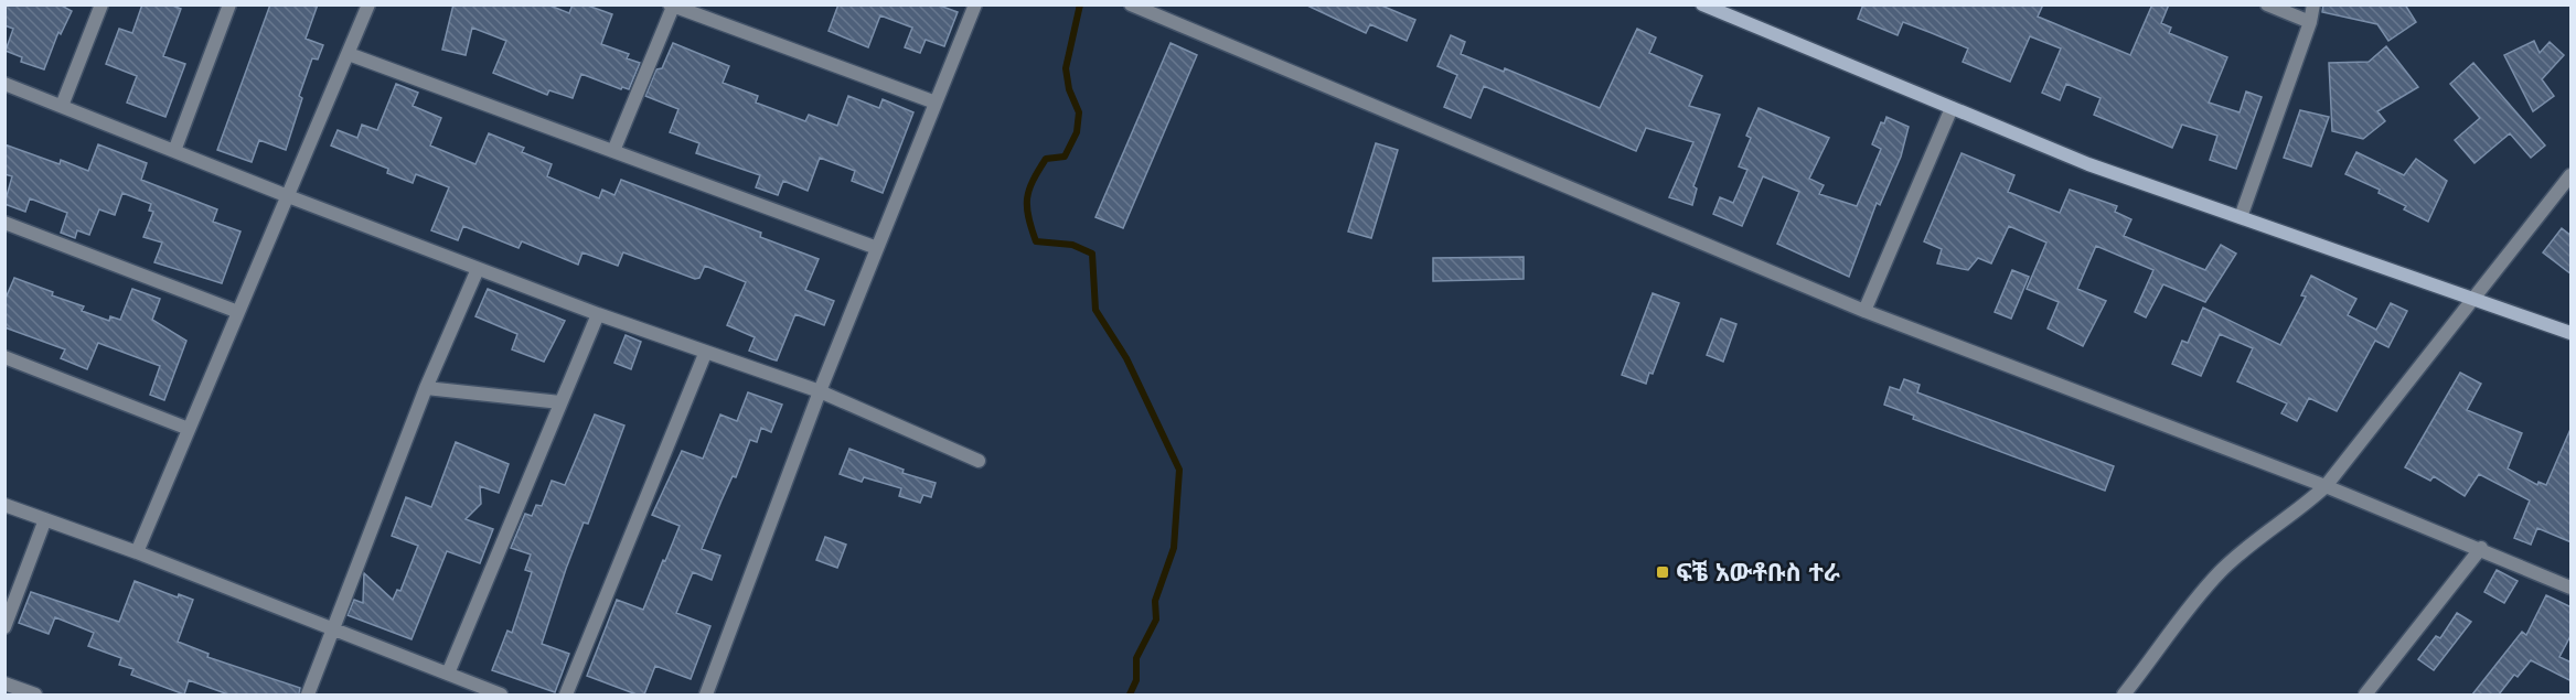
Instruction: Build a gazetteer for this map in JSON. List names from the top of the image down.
{
  "places": {
    "transit": ["ፍቼ አውቶቡስ ተራ"]
  }
}
